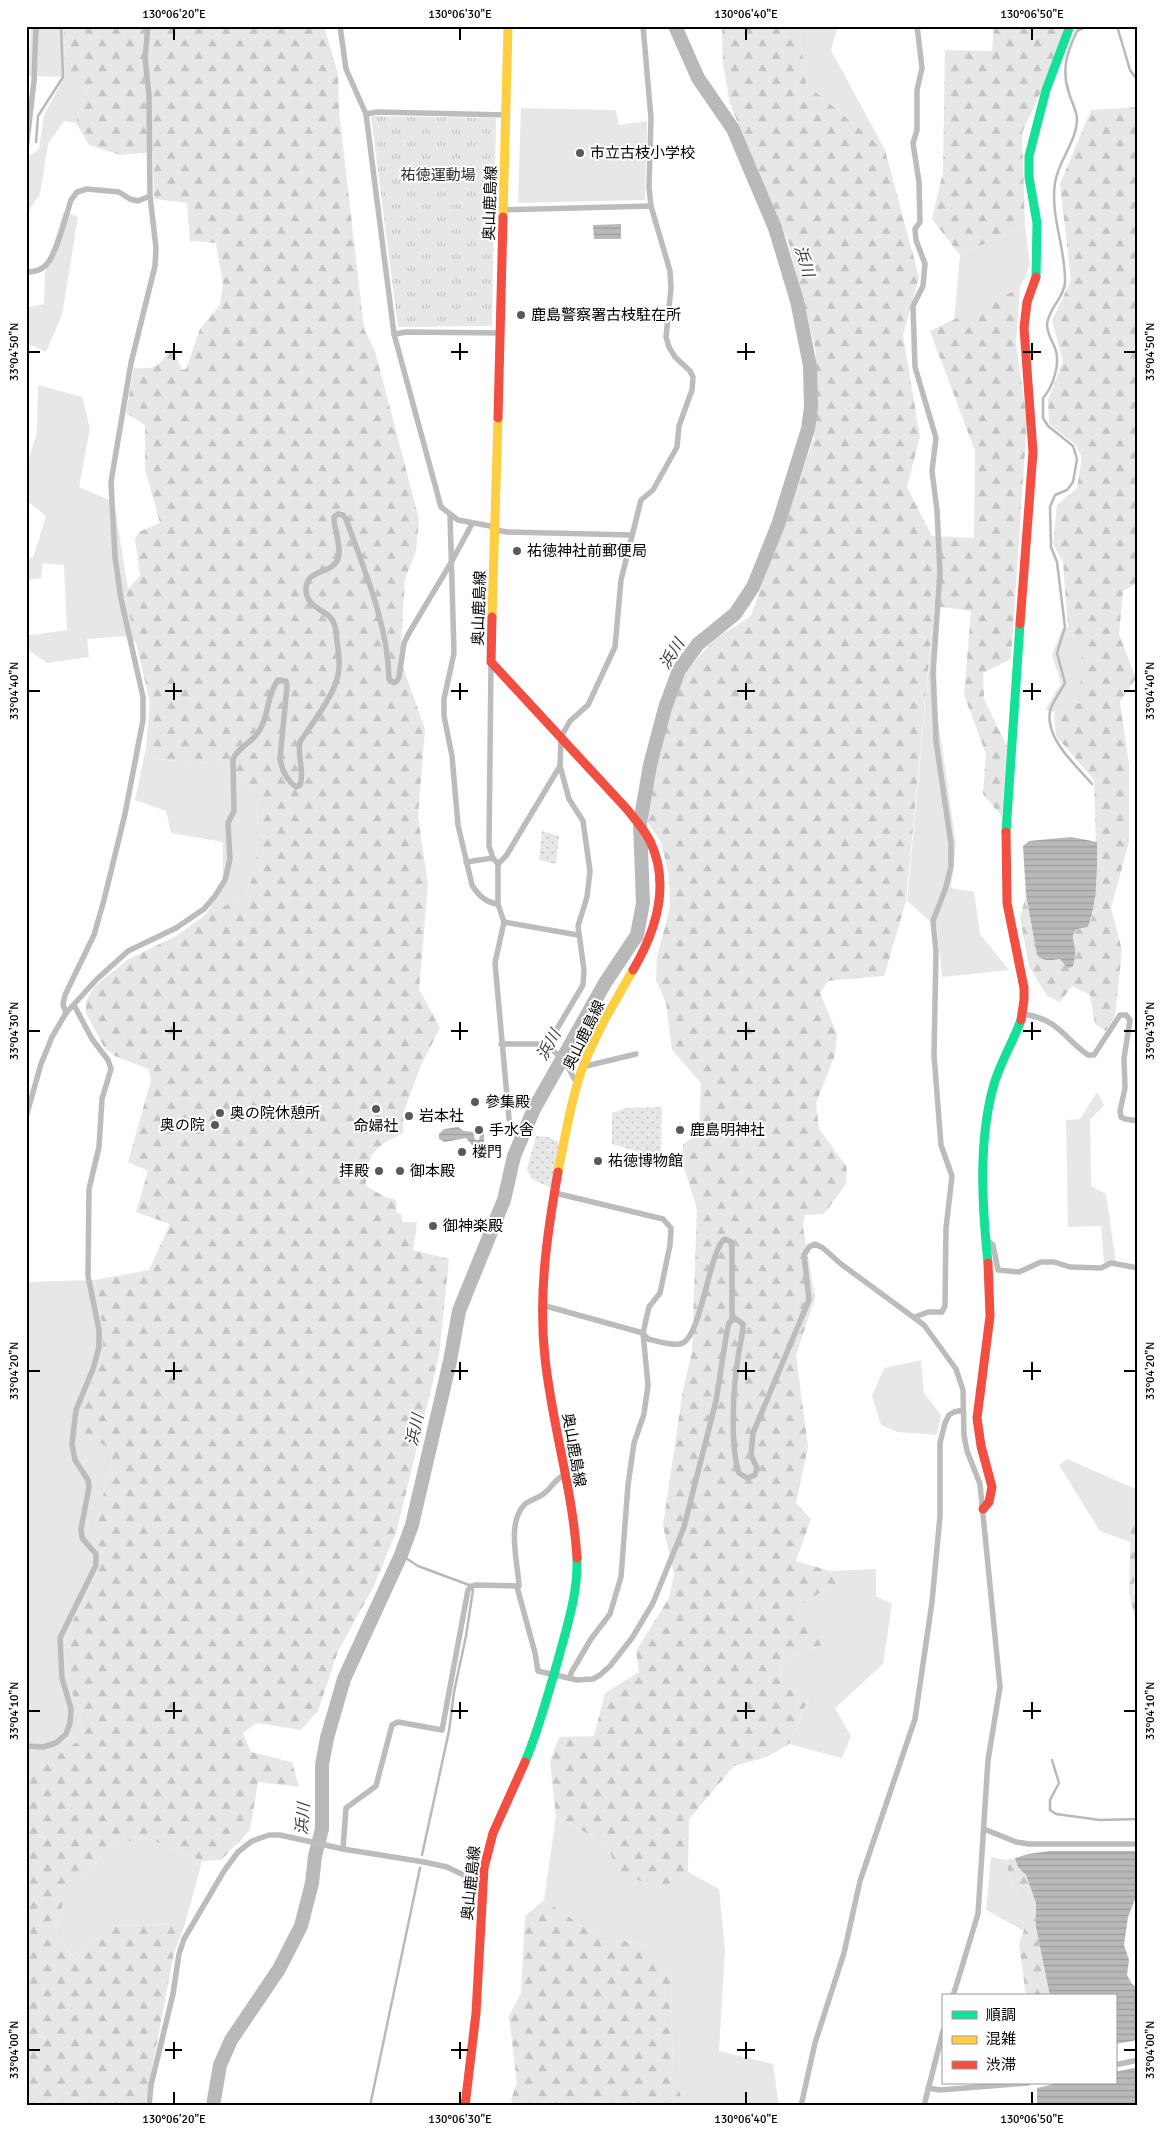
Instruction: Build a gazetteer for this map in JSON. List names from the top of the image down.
{
  "streets": {
    "main road": ["奥山鹿島線"]
  },
  "water": ["浜川"],
  "parks": ["祐徳運動場"],
  "places": [
    "市立古枝小学校",
    "鹿島警察署古枝駐在所",
    "祐徳神社前郵便局",
    "參集殿",
    "命婦社",
    "奥の院休憩所",
    "岩本社",
    "奥の院",
    "手水舎",
    "鹿島明神社",
    "楼門",
    "祐徳博物館",
    "拝殿",
    "御本殿",
    "御神楽殿"
  ],
  "legend": ["順調", "混雑", "渋滞"],
  "coordinates": [
    "130°06'20\"E",
    "130°06'30\"E",
    "130°06'40\"E",
    "130°06'50\"E",
    "33°04'50\"N",
    "33°04'40\"N",
    "33°04'30\"N",
    "33°04'20\"N",
    "33°04'10\"N",
    "33°04'00\"N"
  ]
}
